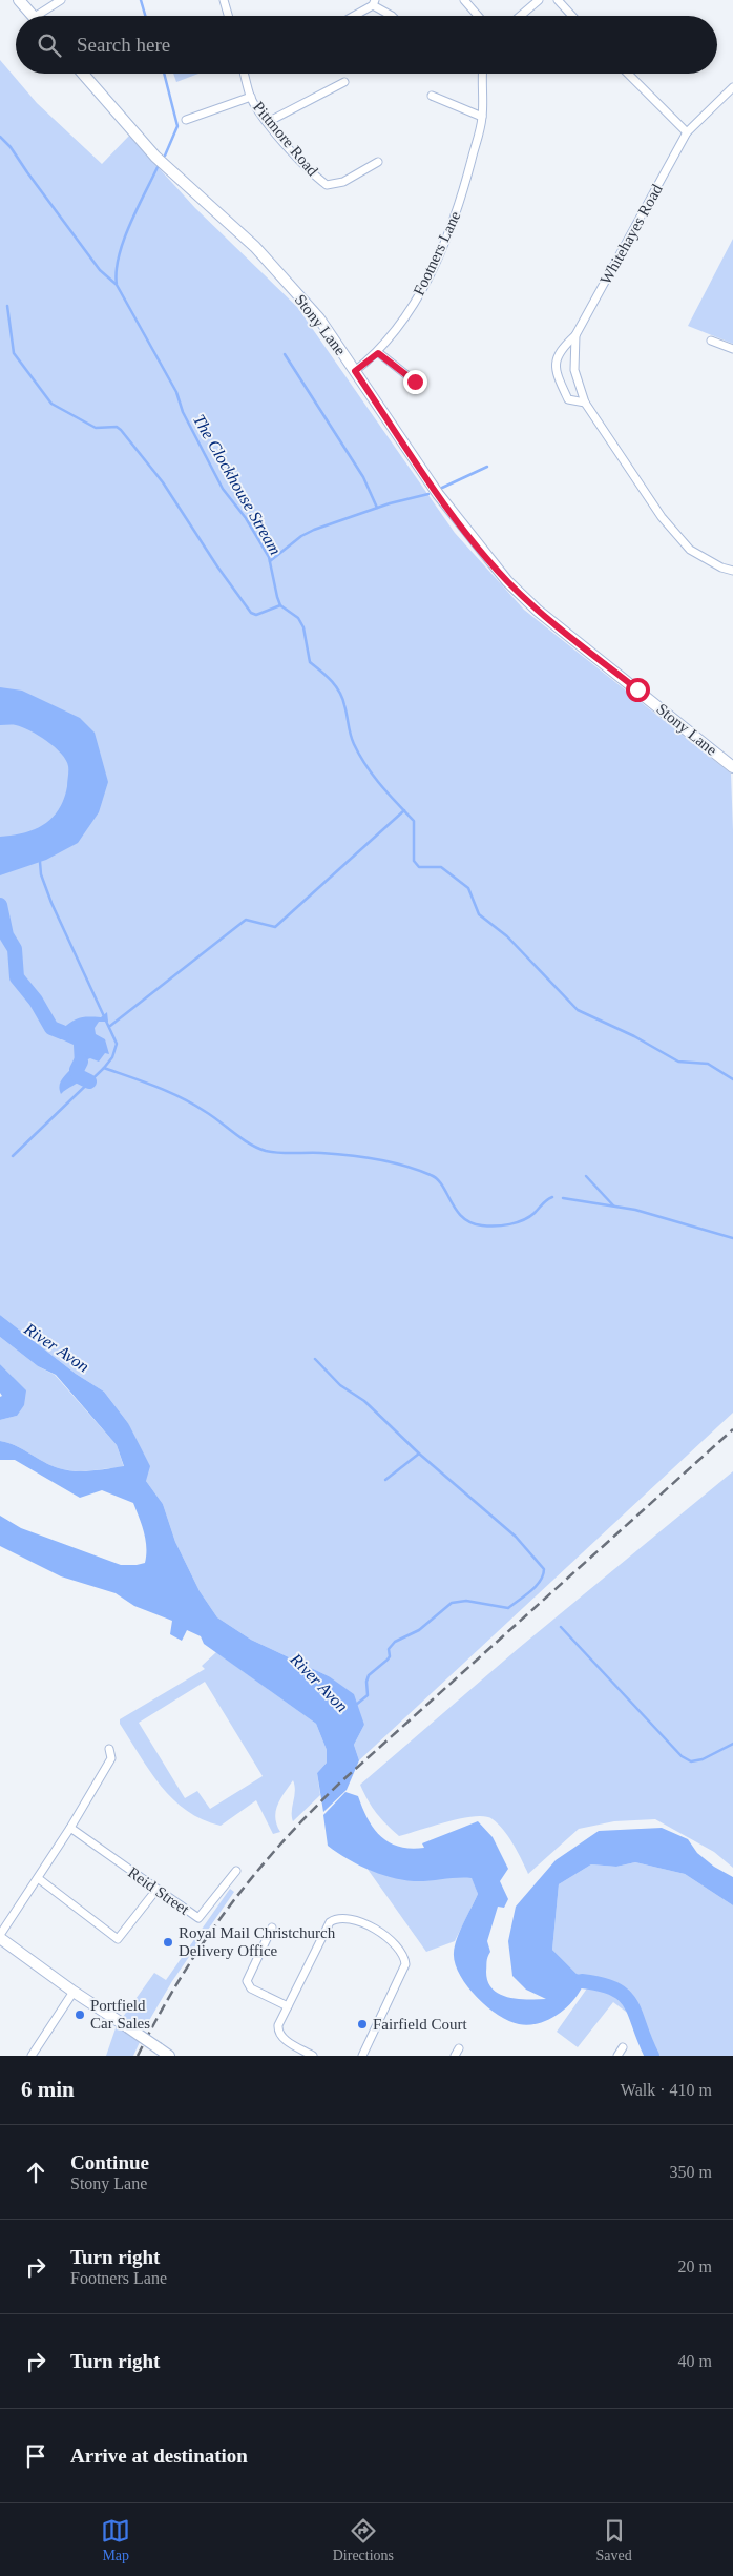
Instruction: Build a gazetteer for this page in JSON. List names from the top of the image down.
{
  "streets": {
    "main road": ["Stony Lane"],
    "street": [
      "Pittmore Road",
      "Whitehayes Road",
      "Footners Lane",
      "Reid Street"
    ]
  },
  "crossings": [
    ["Footners Lane", "Stony Lane"]
  ],
  "water": ["The Clockhouse Stream", "River Avon"],
  "places": ["Royal Mail Christchurch Delivery Office", "Portfield Car Sales", "Fairfield Court"],
  "page": {
    "search": "Search here",
    "heading": ["6 min", "Walk · 410 m"],
    "list": [
      ["Continue", "Stony Lane", "350 m"],
      ["Turn right", "Footners Lane", "20 m"],
      ["Turn right", "40 m"],
      "Arrive at destination"
    ],
    "nav": ["Map", "Directions", "Saved"]
  }
}
